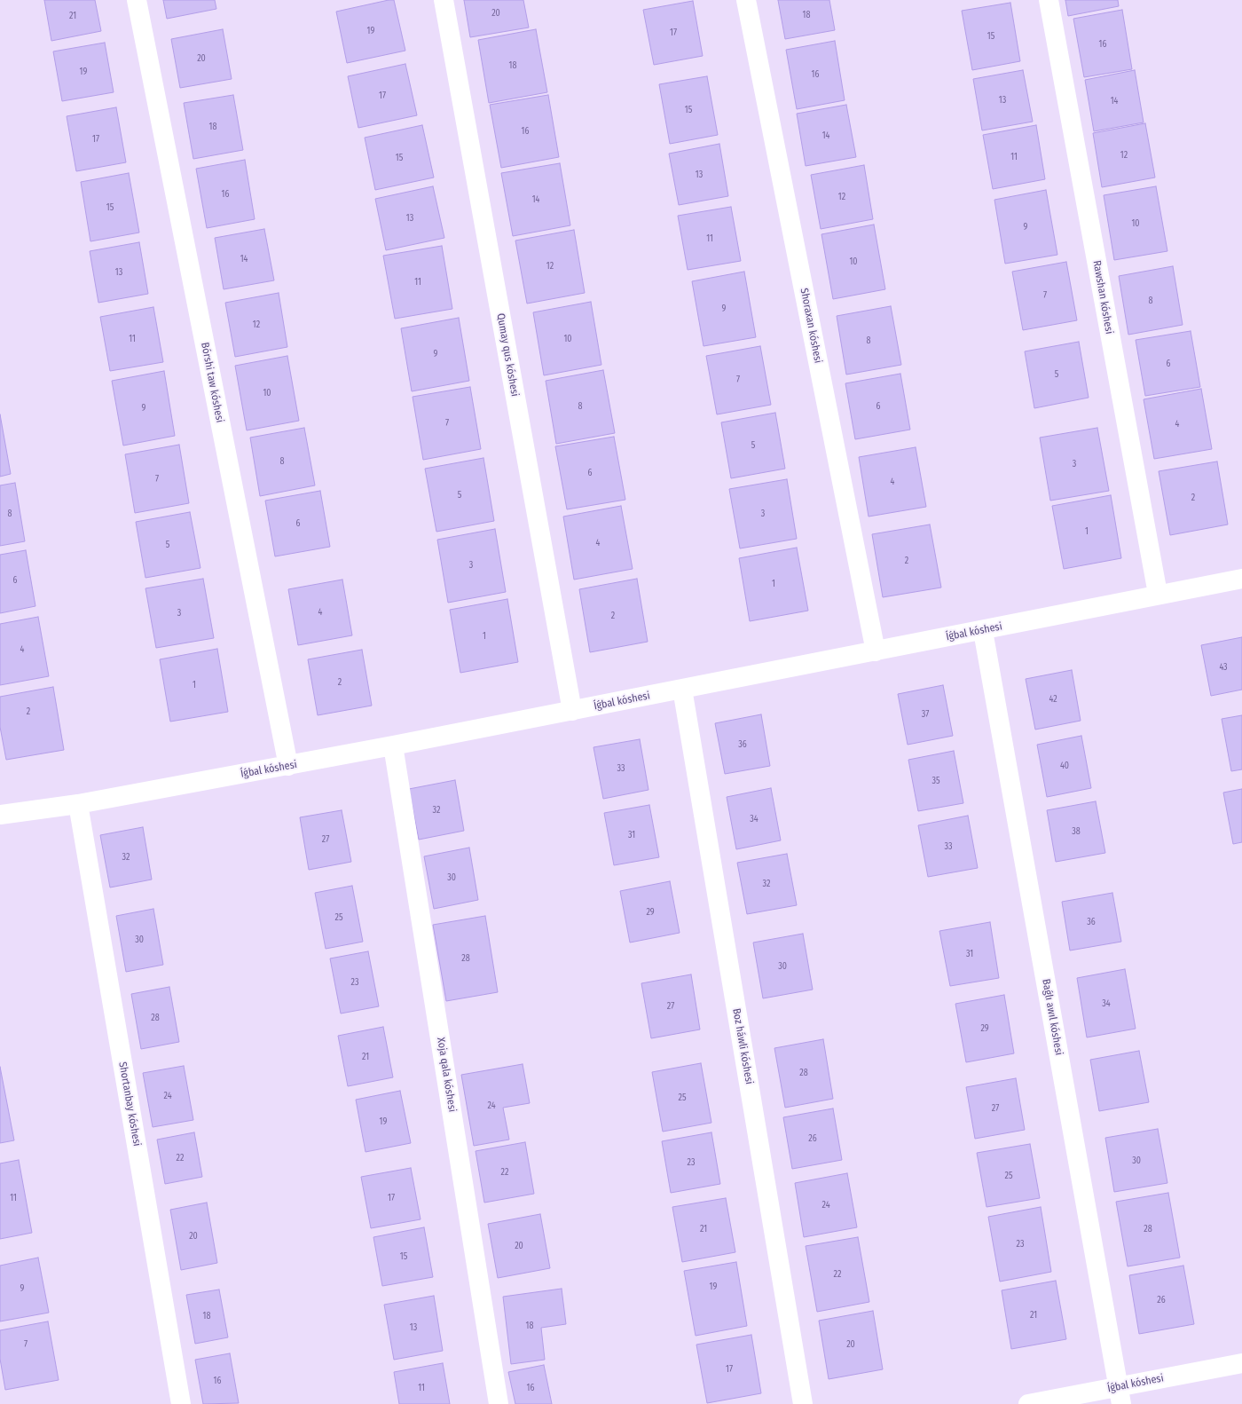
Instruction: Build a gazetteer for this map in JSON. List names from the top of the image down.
{
  "streets": {
    "street": [
      "Rawshan kóshesi",
      "Shoraxan kóshesi",
      "Qumay qus kóshesi",
      "Bórshi taw kóshesi",
      "Íǵbal kóshesi",
      "Baǵlı awıl kóshesi",
      "Boz háwli kóshesi",
      "Xoja qala kóshesi",
      "Shortanbay kóshesi"
    ]
  },
  "crossings": [
    ["Rawshan kóshesi", "Íǵbal kóshesi"],
    ["Shoraxan kóshesi", "Íǵbal kóshesi"],
    ["Qumay qus kóshesi", "Íǵbal kóshesi"],
    ["Bórshi taw kóshesi", "Íǵbal kóshesi"],
    ["Íǵbal kóshesi", "Baǵlı awıl kóshesi"],
    ["Íǵbal kóshesi", "Boz háwli kóshesi"],
    ["Íǵbal kóshesi", "Xoja qala kóshesi"],
    ["Íǵbal kóshesi", "Shortanbay kóshesi"]
  ],
  "house_numbers": [
    "20",
    "18",
    "21",
    "19",
    "17",
    "15",
    "16",
    "20",
    "18",
    "19",
    "16",
    "17",
    "13",
    "14",
    "15",
    "18",
    "16",
    "14",
    "17",
    "12",
    "11",
    "15",
    "13",
    "16",
    "12",
    "14",
    "15",
    "13",
    "10",
    "9",
    "11",
    "14",
    "10",
    "12",
    "13",
    "11",
    "7",
    "8",
    "9",
    "12",
    "11",
    "10",
    "8",
    "9",
    "6",
    "5",
    "7",
    "10",
    "8",
    "6",
    "9",
    "7",
    "4",
    "5",
    "8",
    "3",
    "6",
    "7",
    "4",
    "5",
    "2",
    "8",
    "3",
    "6",
    "1",
    "4",
    "5",
    "2",
    "3",
    "6",
    "1",
    "4",
    "3",
    "2",
    "1",
    "4",
    "43",
    "2",
    "1",
    "42",
    "2",
    "37",
    "36",
    "40",
    "33",
    "35",
    "32",
    "34",
    "38",
    "31",
    "27",
    "33",
    "32",
    "30",
    "32",
    "29",
    "25",
    "36",
    "30",
    "31",
    "28",
    "30",
    "23",
    "34",
    "27",
    "28",
    "29",
    "21",
    "28",
    "24",
    "25",
    "24",
    "27",
    "19",
    "26",
    "22",
    "30",
    "23",
    "22",
    "25",
    "11",
    "17",
    "24",
    "21",
    "28",
    "20",
    "23",
    "20",
    "15",
    "22",
    "19",
    "9",
    "26",
    "21",
    "18",
    "18",
    "13",
    "7",
    "20",
    "17",
    "16",
    "11",
    "16"
  ]
}
